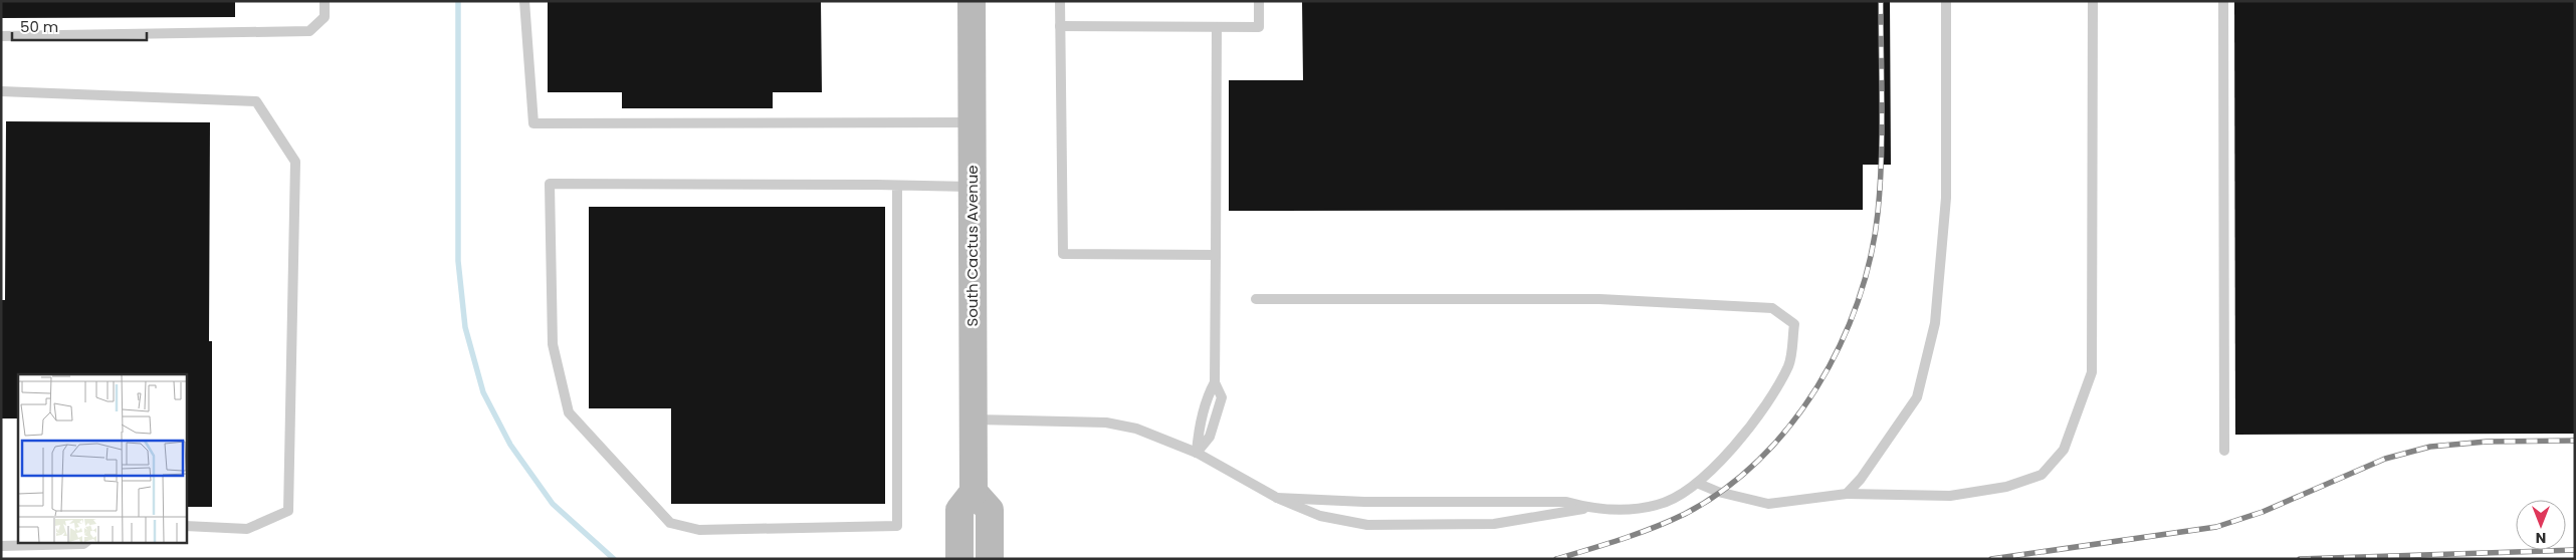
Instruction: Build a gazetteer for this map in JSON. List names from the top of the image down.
{
  "streets": {
    "main road": ["South Cactus Avenue"]
  },
  "scale_bar": "50 m",
  "north": "bottom"
}
